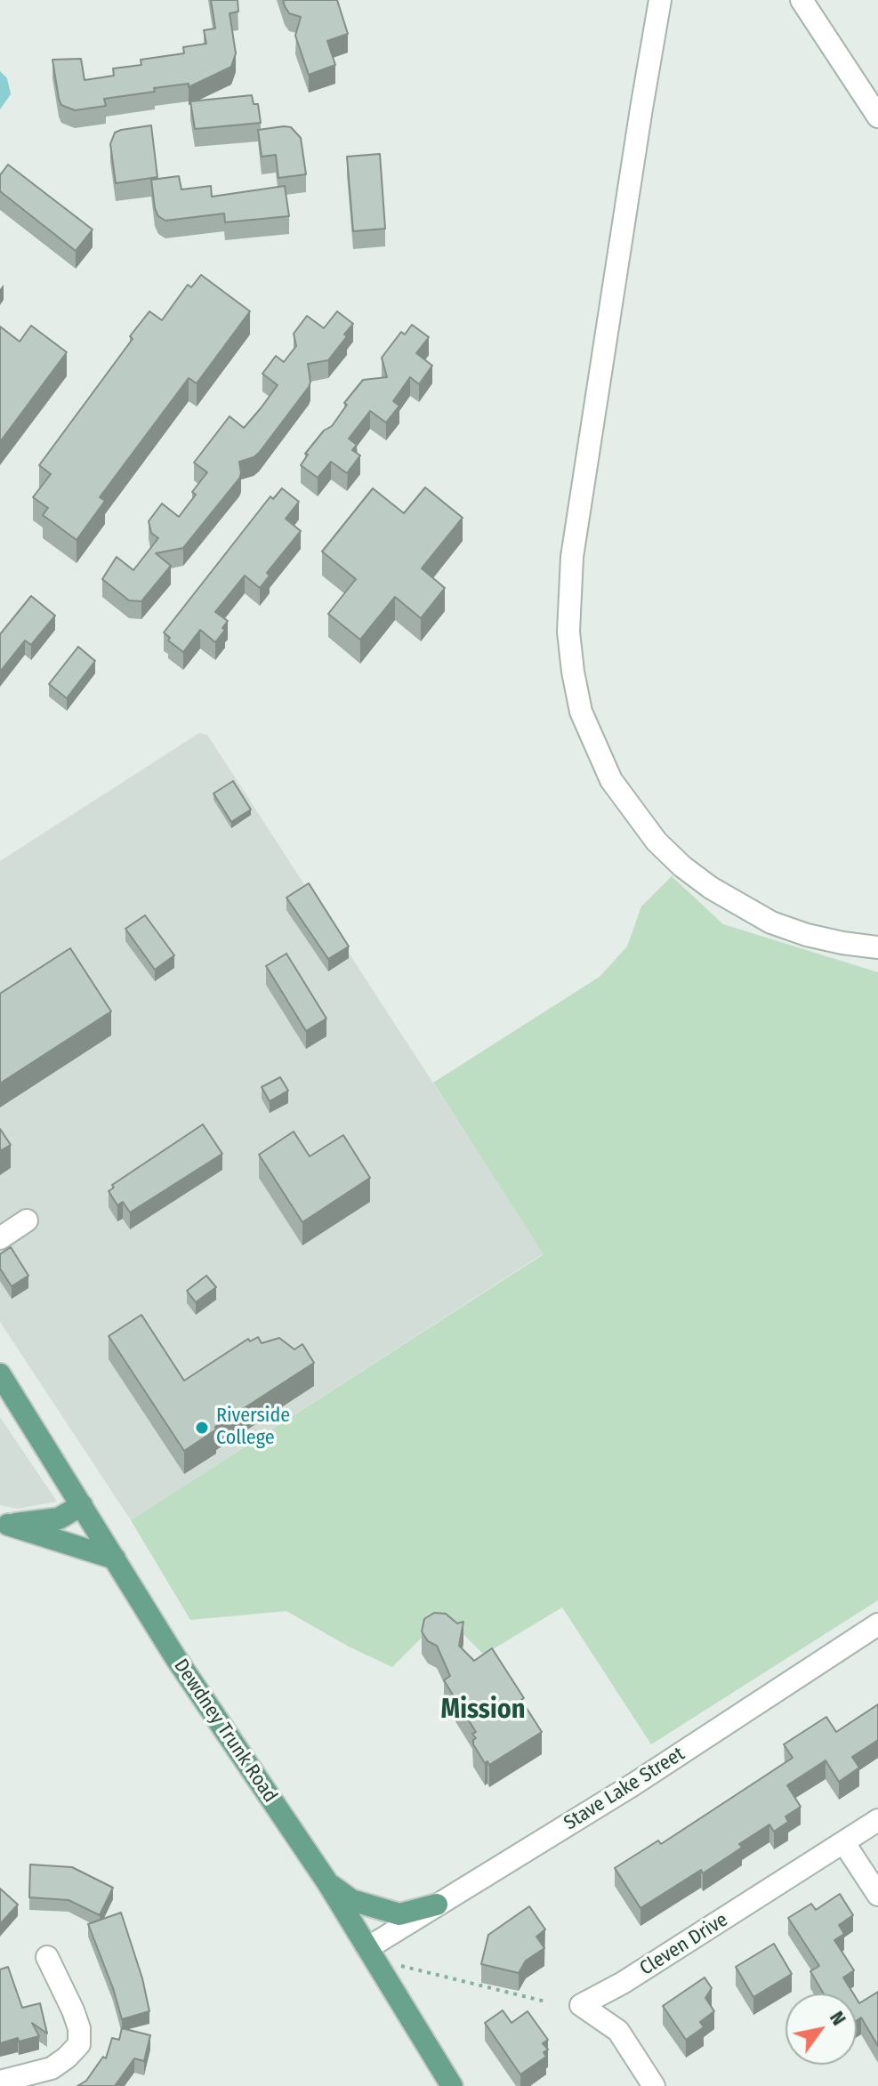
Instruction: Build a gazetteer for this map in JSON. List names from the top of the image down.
{
  "streets": {
    "main road": ["Dewdney Trunk Road"],
    "street": ["Stave Lake Street", "Cleven Drive"]
  },
  "crossings": [
    ["Dewdney Trunk Road", "Stave Lake Street"]
  ],
  "districts": ["Mission"],
  "places": ["Riverside College"],
  "north": "top right"
}
